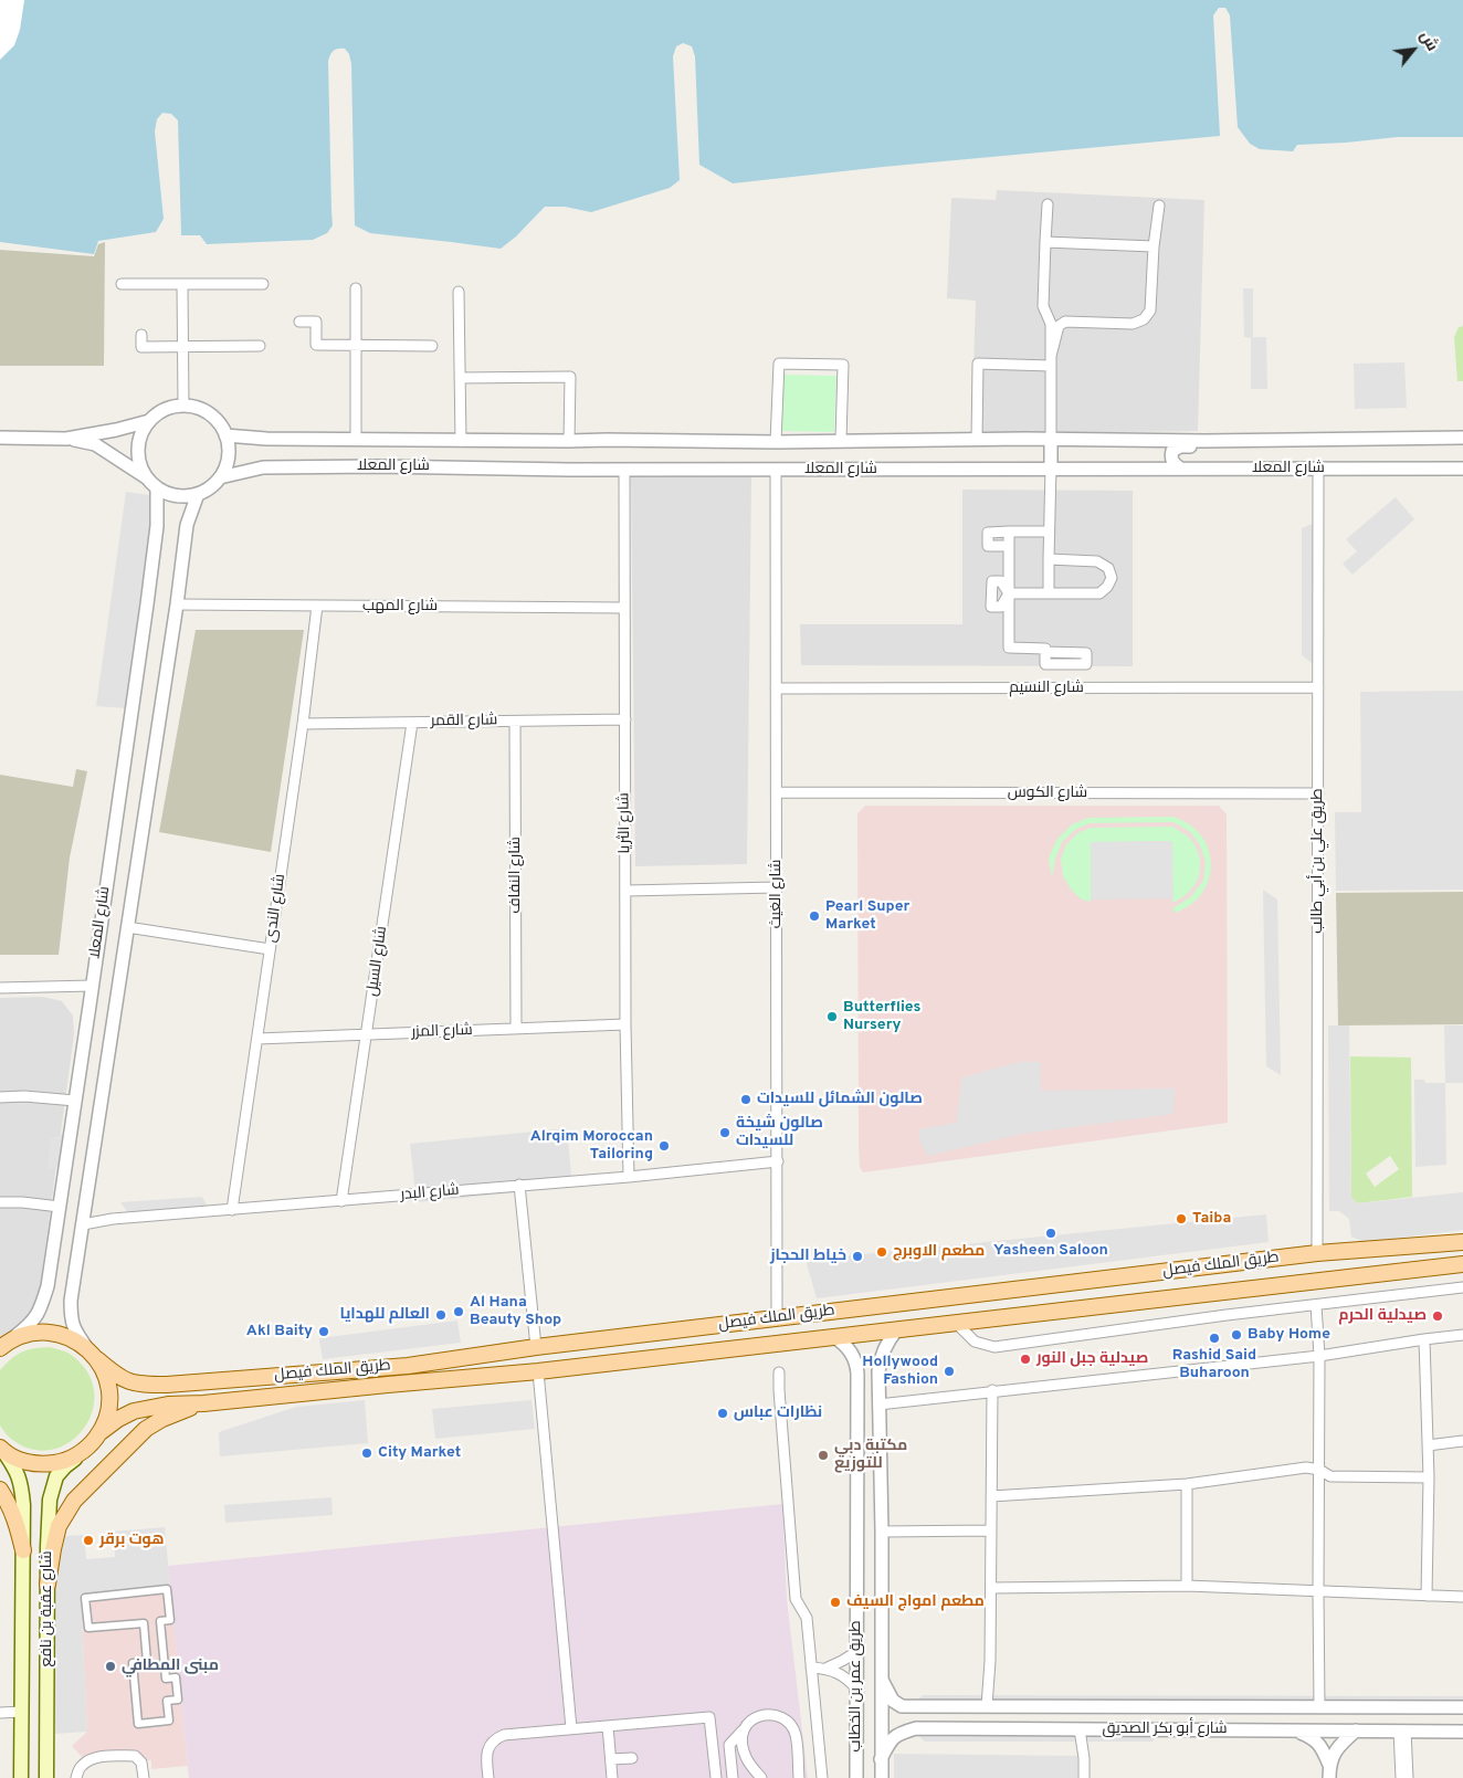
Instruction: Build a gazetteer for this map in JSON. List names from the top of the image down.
{
  "streets": {
    "main road": ["طريق الملك فيصل", "شارع عقبة بن نافع"],
    "street": [
      "شارع المعلا",
      "شارع المهب",
      "شارع النسيم",
      "شارع القمر",
      "شارع الكوس",
      "شارع الثريا",
      "طريق علي بن أبي طالب",
      "شارع النفاف",
      "شارع الغيث",
      "شارع الندى",
      "شارع السيل",
      "شارع المزر",
      "شارع البدر",
      "طريق عمر بن الخطاب",
      "شارع أبو بكر الصديق"
    ]
  },
  "crossings": [
    ["شارع المعلا", "شارع المهب"],
    ["شارع المعلا", "شارع الثريا"],
    ["شارع المعلا", "طريق علي بن أبي طالب"],
    ["شارع المعلا", "شارع الغيث"],
    ["شارع المعلا", "شارع البدر"],
    ["شارع المعلا", "طريق الملك فيصل"],
    ["شارع المهب", "شارع الثريا"],
    ["شارع المهب", "شارع الندى"],
    ["شارع النسيم", "طريق علي بن أبي طالب"],
    ["شارع النسيم", "شارع الغيث"],
    ["شارع القمر", "شارع الثريا"],
    ["شارع القمر", "شارع النفاف"],
    ["شارع القمر", "شارع الندى"],
    ["شارع القمر", "شارع السيل"],
    ["شارع الكوس", "طريق علي بن أبي طالب"],
    ["شارع الكوس", "شارع الغيث"],
    ["شارع الثريا", "شارع المزر"],
    ["شارع الثريا", "شارع البدر"],
    ["طريق علي بن أبي طالب", "طريق الملك فيصل"],
    ["شارع النفاف", "شارع المزر"],
    ["شارع الغيث", "شارع البدر"],
    ["شارع الغيث", "طريق الملك فيصل"],
    ["شارع الندى", "شارع المزر"],
    ["شارع الندى", "شارع البدر"],
    ["شارع السيل", "شارع المزر"],
    ["شارع السيل", "شارع البدر"],
    ["طريق الملك فيصل", "طريق عمر بن الخطاب"],
    ["طريق عمر بن الخطاب", "شارع أبو بكر الصديق"]
  ],
  "places": [
    "Pearl Super Market",
    "Butterflies Nursery",
    "صالون الشمائل للسيدات",
    "صالون شيخة للسيدات",
    "Alrqim Moroccan Tailoring",
    "Taiba",
    "Yasheen Saloon",
    "مطعم الاوبرج",
    "خياط الحجاز",
    "Al Hana Beauty Shop",
    "العالم للهدايا",
    "صيدلية الحرم",
    "Akl Baity",
    "Baby Home",
    "Rashid Said Buharoon",
    "صيدلية جبل النور",
    "Hollywood Fashion",
    "نظارات عباس",
    "City Market",
    "مكتبة دبي للتوزيع",
    "هوت برقر",
    "مطعم امواج السيف",
    "مبنى المطافي"
  ],
  "north": "top right"
}
